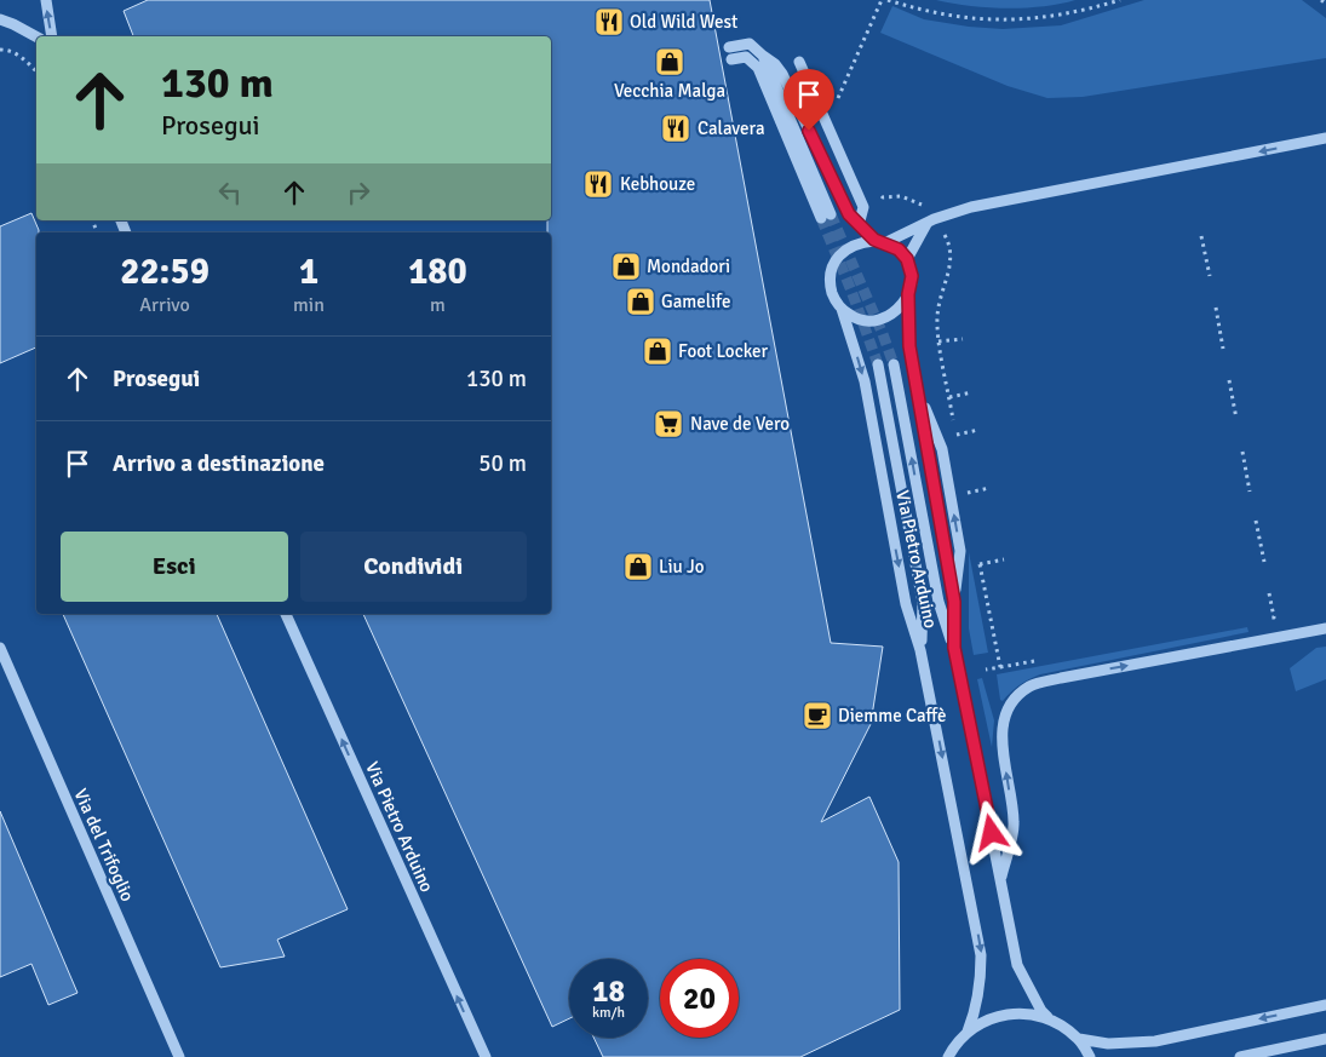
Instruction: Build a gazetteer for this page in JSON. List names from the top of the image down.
{
  "streets": {
    "street": ["Via Pietro Arduino", "Via del Trifoglio"]
  },
  "places": {
    "restaurant": ["Old Wild West", "Calavera", "Kebhouze"],
    "shop": [
      "Vecchia Malga",
      "Mondadori",
      "Gamelife",
      "Foot Locker",
      "Liu Jo"
    ],
    "supermarket": ["Nave de Vero"],
    "cafe": ["Diemme Caffè"]
  },
  "page": {
    "turn": ["130 m", "Prosegui"],
    "eta": [
      "22:59",
      "Arrivo",
      "1",
      "min",
      "180",
      "m"
    ],
    "list": [
      {
        "name": "Prosegui",
        "value": "130 m"
      },
      {
        "name": "Arrivo a destinazione",
        "value": "50 m"
      }
    ],
    "buttons": ["Esci", "Condividi"],
    "speed": "18 km/h",
    "limit": "20"
  }
}
